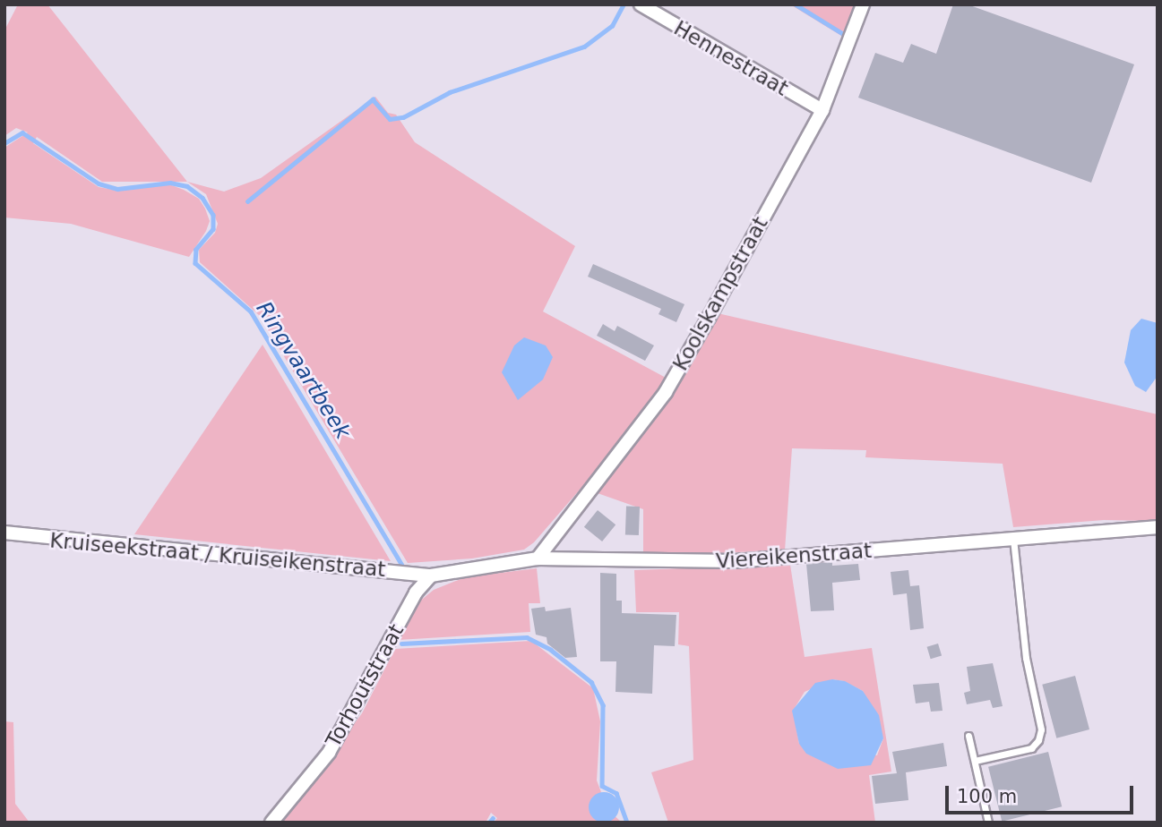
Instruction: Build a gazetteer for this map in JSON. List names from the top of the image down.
{
  "streets": {
    "street": [
      "Hennestraat",
      "Koolskampstraat",
      "Kruiseekstraat / Kruiseikenstraat",
      "Viereikenstraat",
      "Torhoutstraat"
    ]
  },
  "crossings": [
    ["Hennestraat", "Koolskampstraat"],
    ["Koolskampstraat", "Viereikenstraat"],
    ["Kruiseekstraat / Kruiseikenstraat", "Viereikenstraat"],
    ["Kruiseekstraat / Kruiseikenstraat", "Torhoutstraat"],
    ["Viereikenstraat", "Torhoutstraat"]
  ],
  "water": ["Ringvaartbeek"],
  "scale_bar": "100 m"
}
